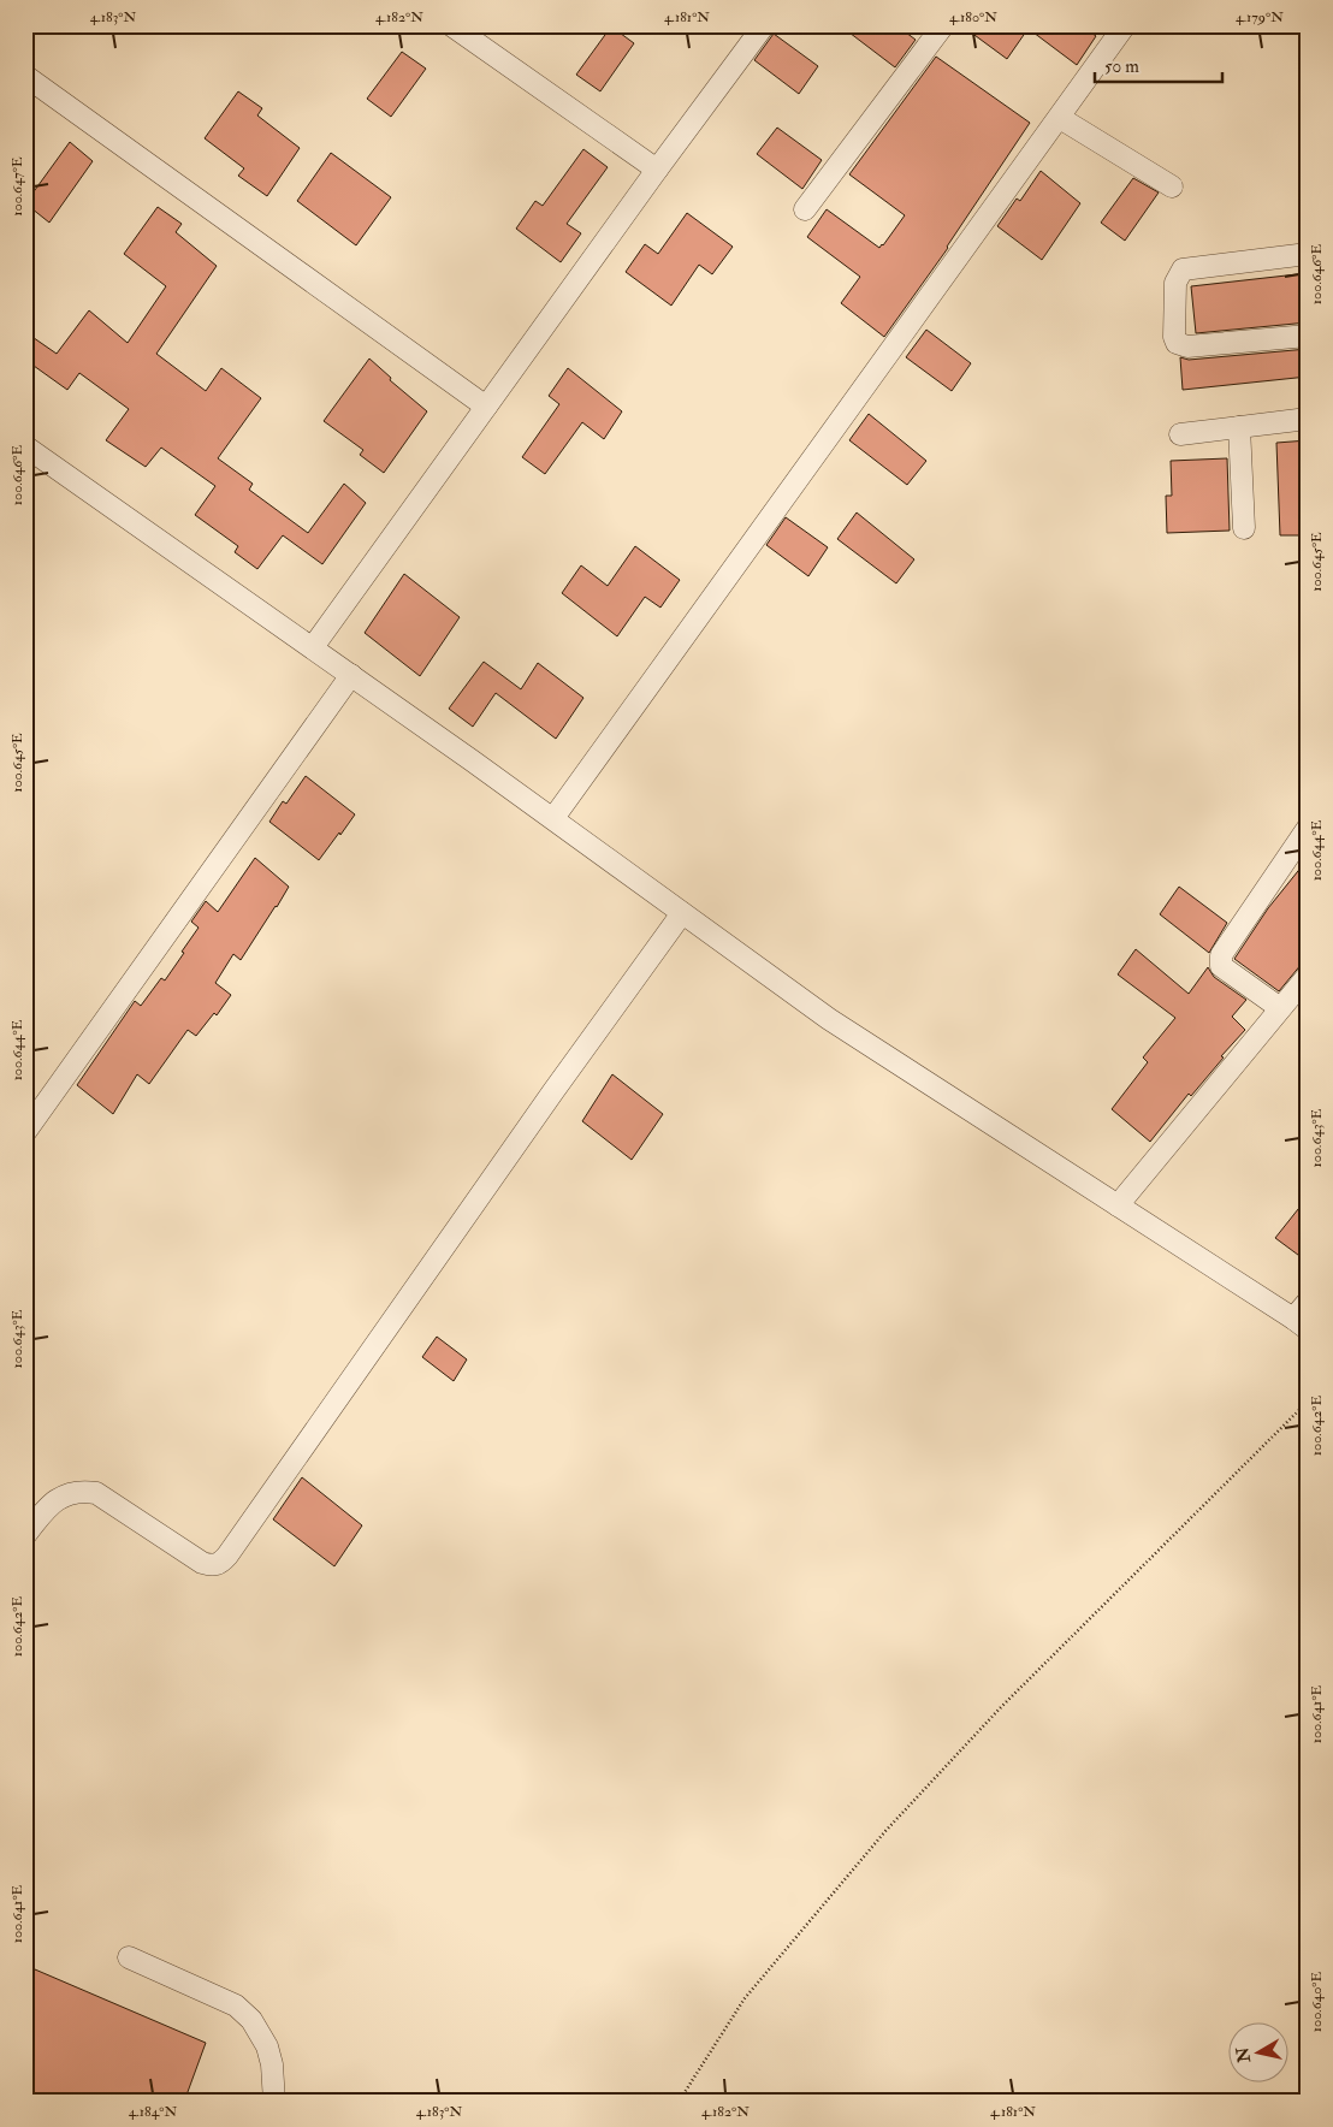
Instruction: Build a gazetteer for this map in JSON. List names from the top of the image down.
{
  "scale_bar": "50 m",
  "north": "left",
  "coordinates": [
    "4.183°N",
    "4.182°N",
    "4.181°N",
    "4.180°N",
    "4.179°N",
    "100.647°E",
    "100.646°E",
    "100.645°E",
    "100.644°E",
    "100.643°E",
    "100.642°E",
    "100.641°E",
    "100.640°E",
    "4.184°N"
  ]
}
